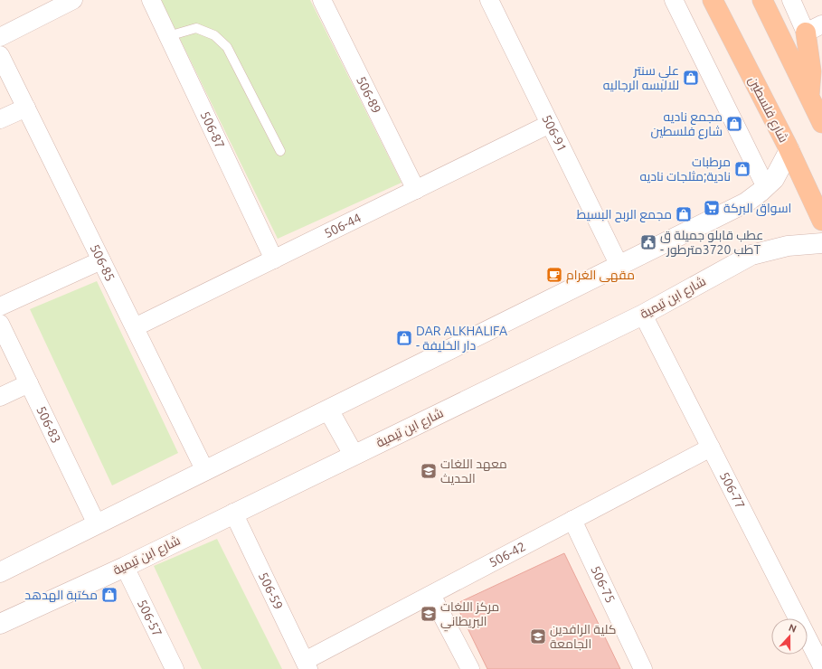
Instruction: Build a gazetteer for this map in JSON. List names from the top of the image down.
{
  "streets": {
    "main road": ["شارع فلسطين"],
    "street": [
      "506-89",
      "506-87",
      "506-91",
      "506-44",
      "506-85",
      "شارع ابن تيمية",
      "506-83",
      "506-77",
      "506-42",
      "506-75",
      "506-59",
      "506-57"
    ]
  },
  "crossings": [
    ["506-89", "506-44"],
    ["506-87", "506-44"],
    ["506-91", "506-44"],
    ["506-44", "506-85"],
    ["شارع ابن تيمية", "506-77"],
    ["شارع ابن تيمية", "506-59"],
    ["شارع ابن تيمية", "506-57"],
    ["506-77", "506-42"],
    ["506-42", "506-75"],
    ["506-42", "506-59"]
  ],
  "places": {
    "shop": [
      "علي سنتر للالبسه الرجاليه",
      "مجمع ناديه شارع فلسطين",
      "مرطبات نادية;مثلجات ناديه",
      "مجمع الربح البسيط",
      "DAR ALKHALIFA - دار الخليفة",
      "مكتبة الهدهد"
    ],
    "supermarket": ["اسواق البركة"],
    "public building": ["عطب قابلو جميلة ق - طب 3720مترطورT"],
    "cafe": ["مقهى الغرام"],
    "school or university": ["معهد اللغات الحديث", "مركز اللغات البريطاني", "كلية الرافدين الجامعة"]
  },
  "north": "top"
}
